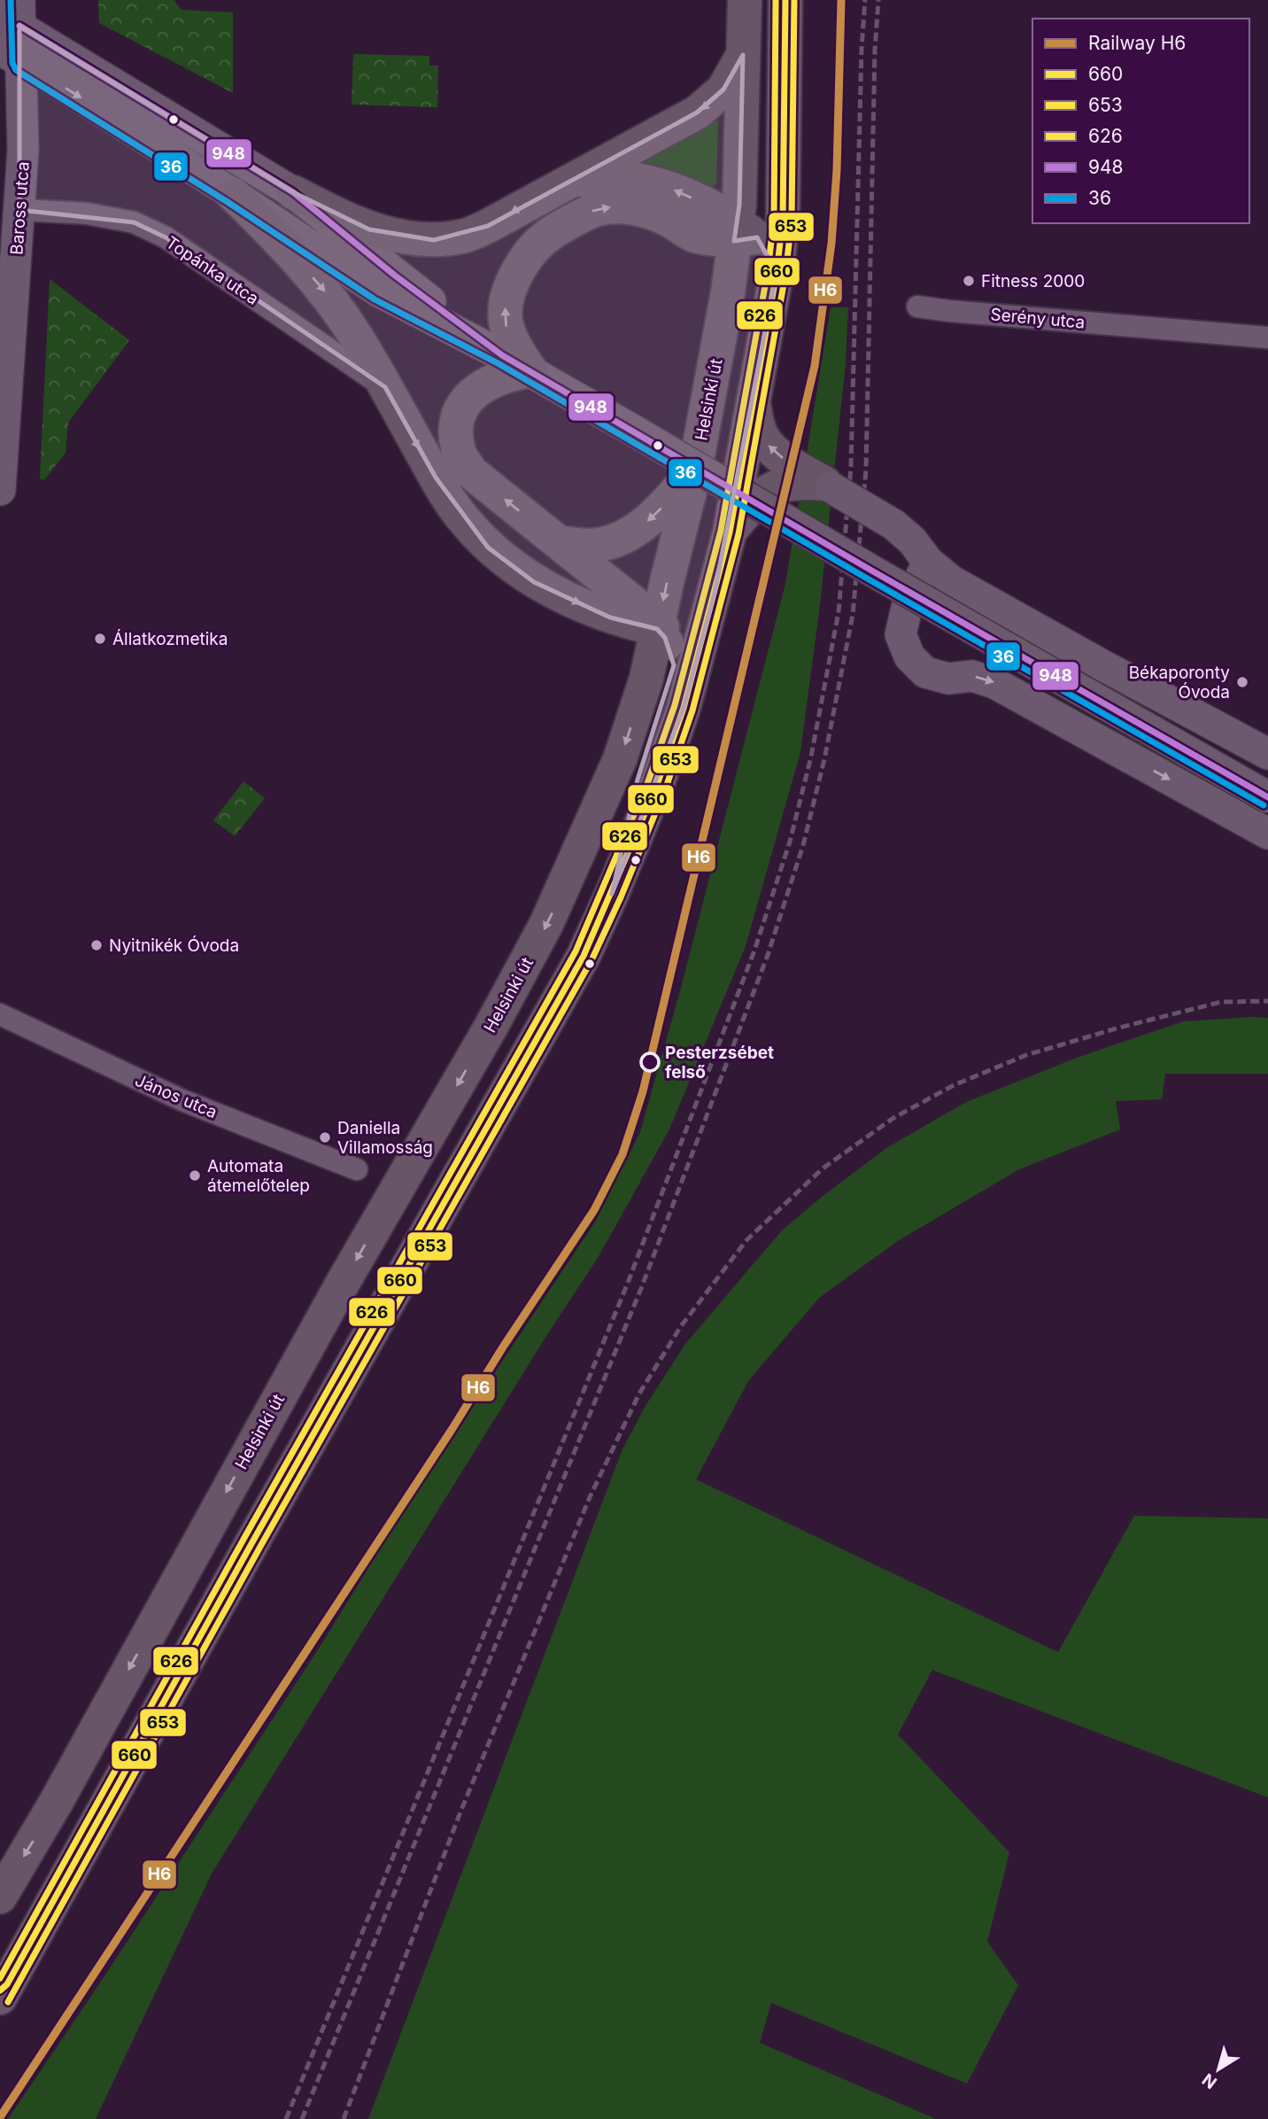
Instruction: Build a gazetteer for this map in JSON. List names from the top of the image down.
{
  "streets": {
    "main road": ["Baross utca", "Helsinki út"],
    "street": ["Topánka utca", "Serény utca", "János utca"]
  },
  "crossings": [
    ["Baross utca", "Topánka utca"]
  ],
  "places": [
    "Fitness 2000",
    "Állatkozmetika",
    "Békaporonty Óvoda",
    "Nyitnikék Óvoda",
    "Pesterzsébet felső",
    "Daniella Villamosság",
    "Automata átemelőtelep"
  ],
  "lines": [
    "rail line H6",
    "transit line 660",
    "transit line 653",
    "transit line 626",
    "transit line 36",
    "transit line 948"
  ],
  "legend": [
    "Railway H6",
    "660",
    "653",
    "626",
    "948",
    "36"
  ],
  "north": "bottom left"
}
